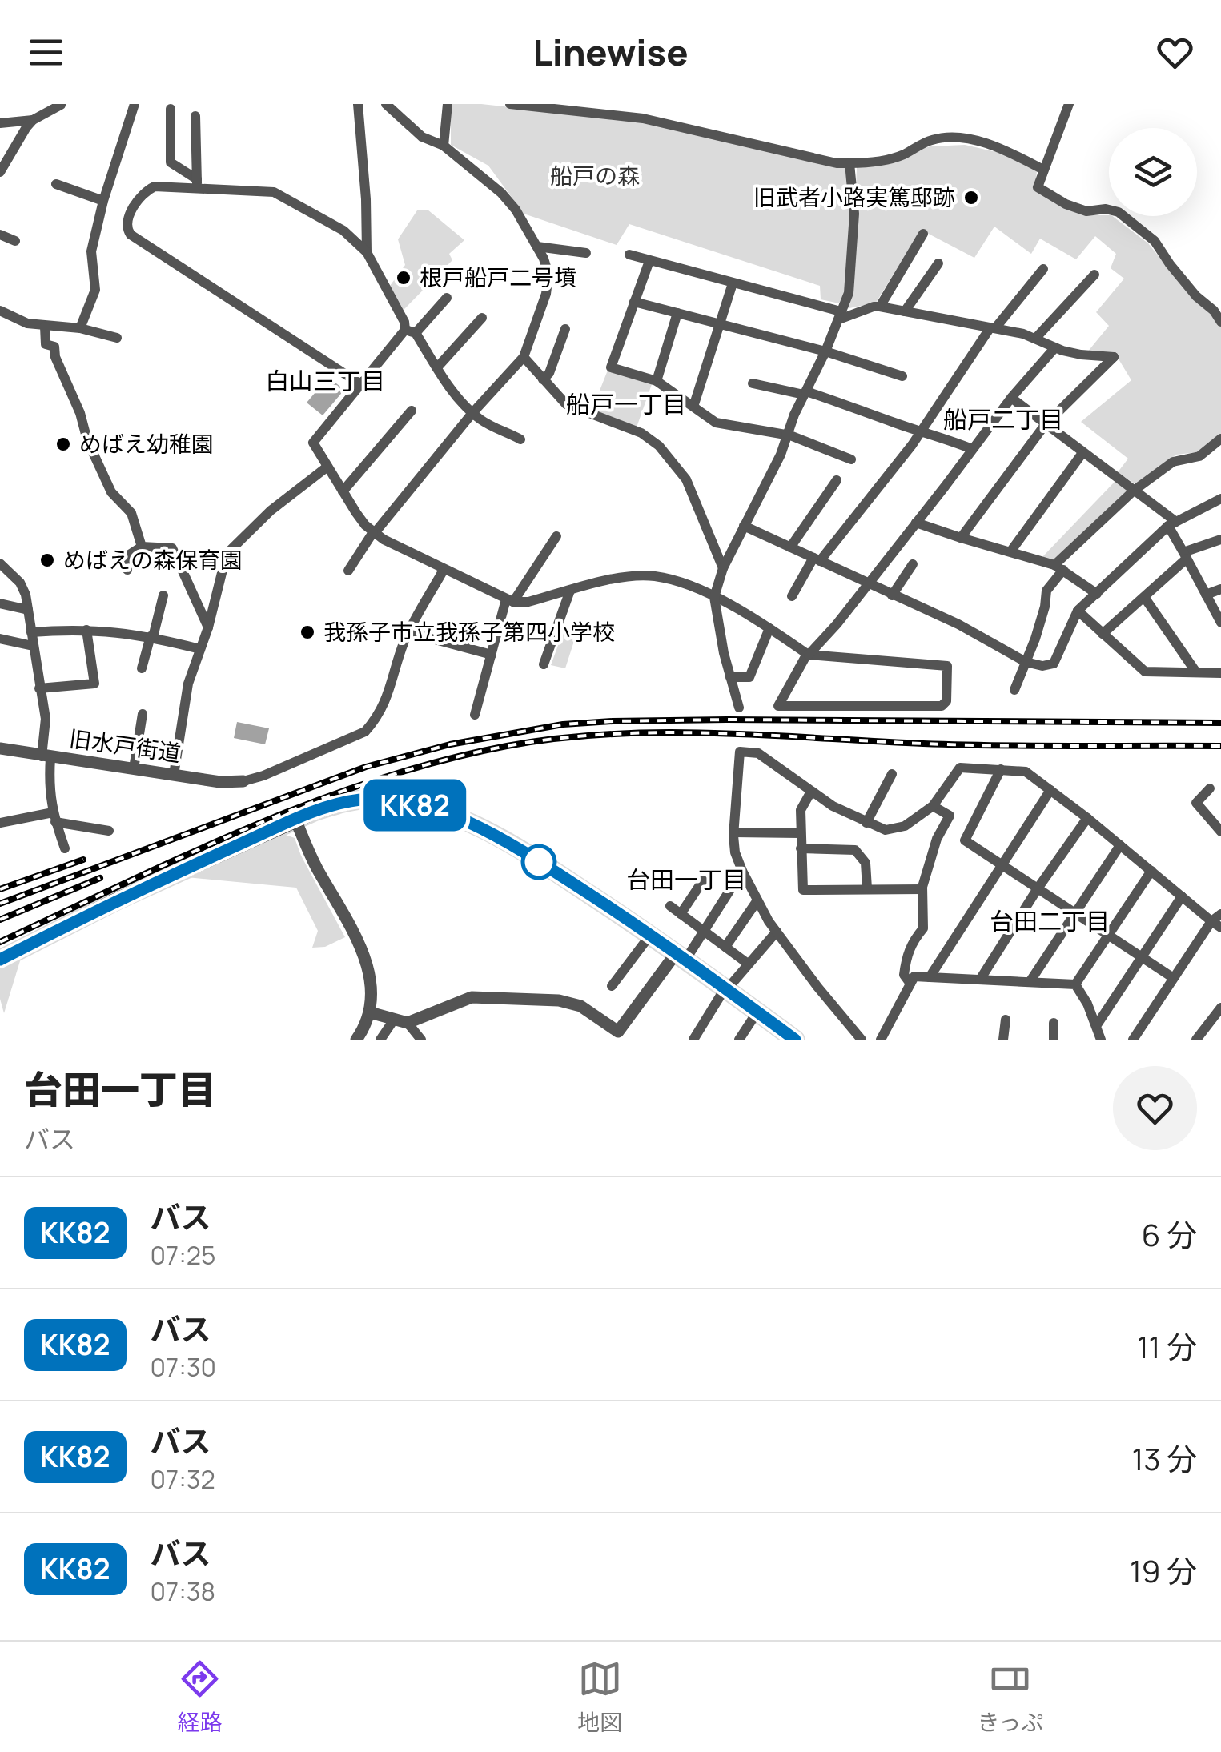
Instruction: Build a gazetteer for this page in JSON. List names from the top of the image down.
{
  "streets": {
    "street": ["旧水戸街道"]
  },
  "districts": [
    "白山三丁目",
    "船戸一丁目",
    "船戸二丁目",
    "台田一丁目",
    "台田二丁目"
  ],
  "parks": ["船戸の森"],
  "places": [
    "旧武者小路実篤邸跡",
    "根戸船戸二号墳",
    "めばえ幼稚園",
    "めばえの森保育園",
    "我孫子市立我孫子第四小学校"
  ],
  "lines": ["bus line KK82"],
  "page": {
    "header": "Linewise",
    "on_map": "KK82",
    "heading": ["台田一丁目", "バス"],
    "list": [
      {
        "mark": "KK82",
        "name": "バス",
        "note": "07:25",
        "value": "6 分"
      },
      {
        "mark": "KK82",
        "name": "バス",
        "note": "07:30",
        "value": "11 分"
      },
      {
        "mark": "KK82",
        "name": "バス",
        "note": "07:32",
        "value": "13 分"
      },
      {
        "mark": "KK82",
        "name": "バス",
        "note": "07:38",
        "value": "19 分"
      }
    ],
    "tabs": ["経路", "地図", "きっぷ"]
  }
}
